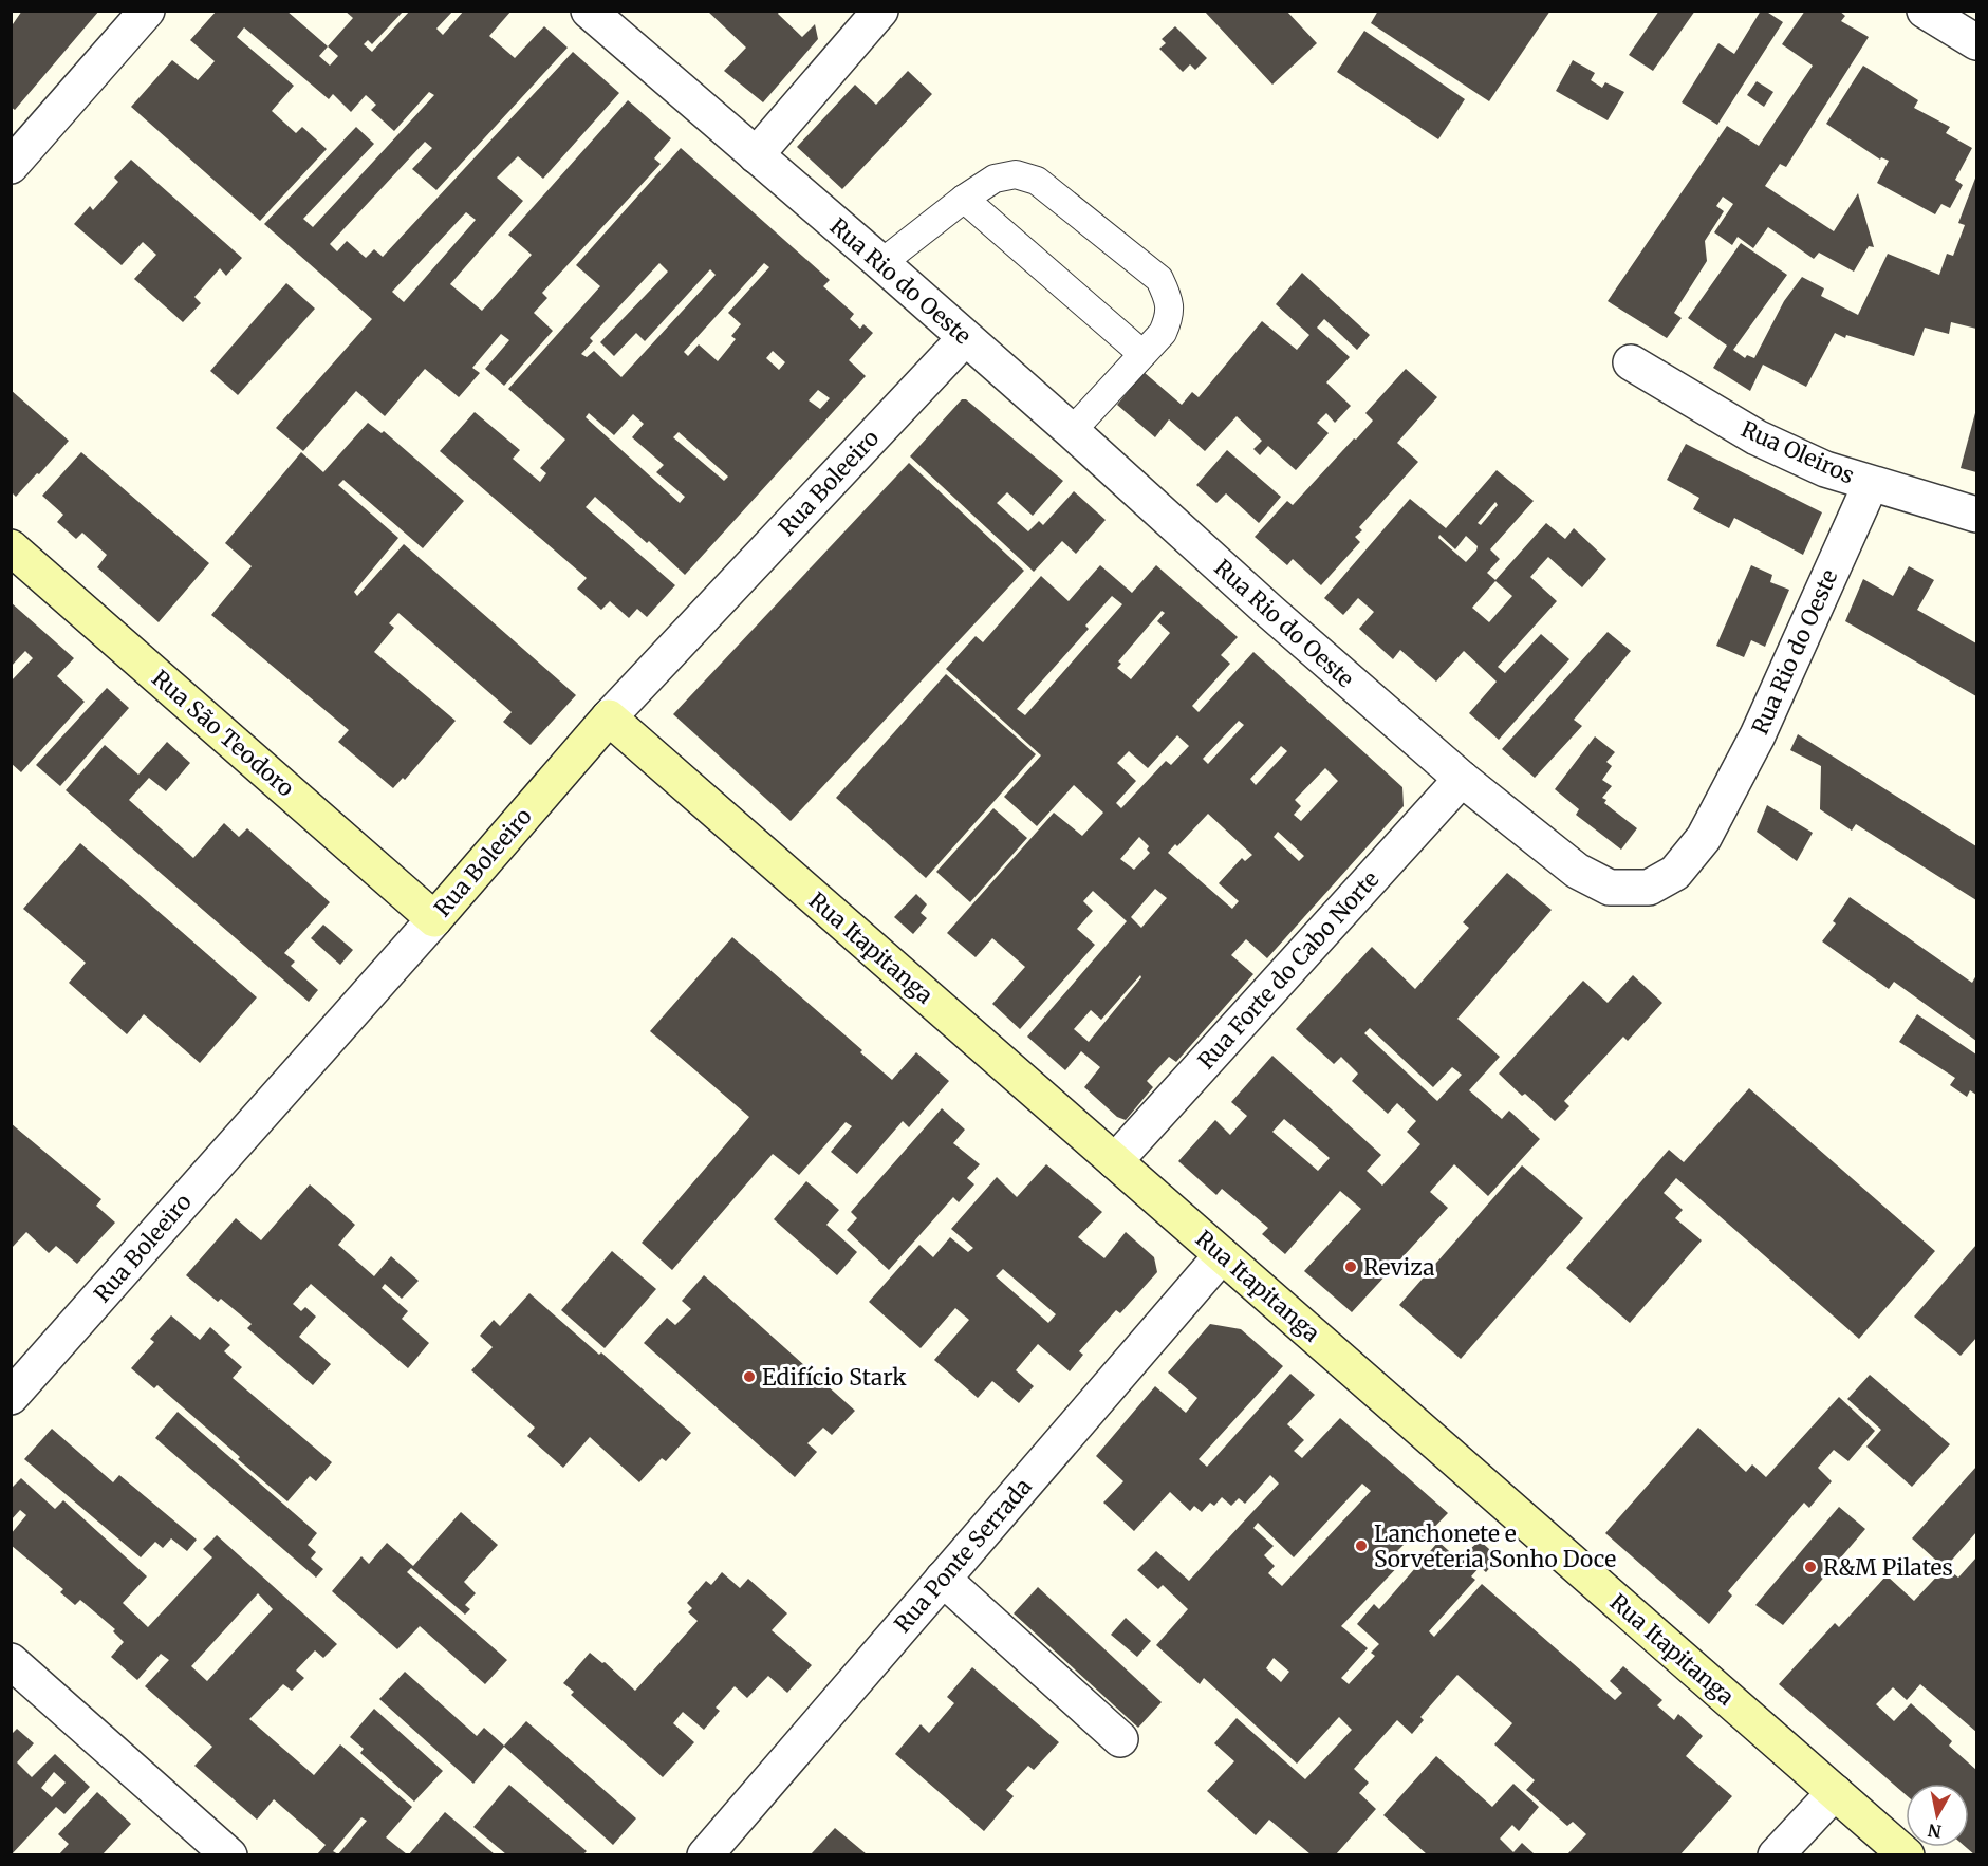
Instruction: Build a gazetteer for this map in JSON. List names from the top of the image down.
{
  "streets": {
    "main road": ["Rua Boleeiro", "Rua São Teodoro", "Rua Itapitanga"],
    "street": [
      "Rua Rio do Oeste",
      "Rua Oleiros",
      "Rua Forte do Cabo Norte",
      "Rua Ponte Serrada"
    ]
  },
  "crossings": [
    ["Rua Rio do Oeste", "Rua Oleiros"],
    ["Rua Rio do Oeste", "Rua Boleeiro"],
    ["Rua Rio do Oeste", "Rua Forte do Cabo Norte"],
    ["Rua Boleeiro", "Rua São Teodoro"],
    ["Rua Boleeiro", "Rua Itapitanga"],
    ["Rua Itapitanga", "Rua Forte do Cabo Norte"],
    ["Rua Itapitanga", "Rua Ponte Serrada"]
  ],
  "places": [
    "Reviza",
    "Edifício Stark",
    "Lanchonete e Sorveteria Sonho Doce",
    "R&M Pilates"
  ],
  "north": "bottom"
}
